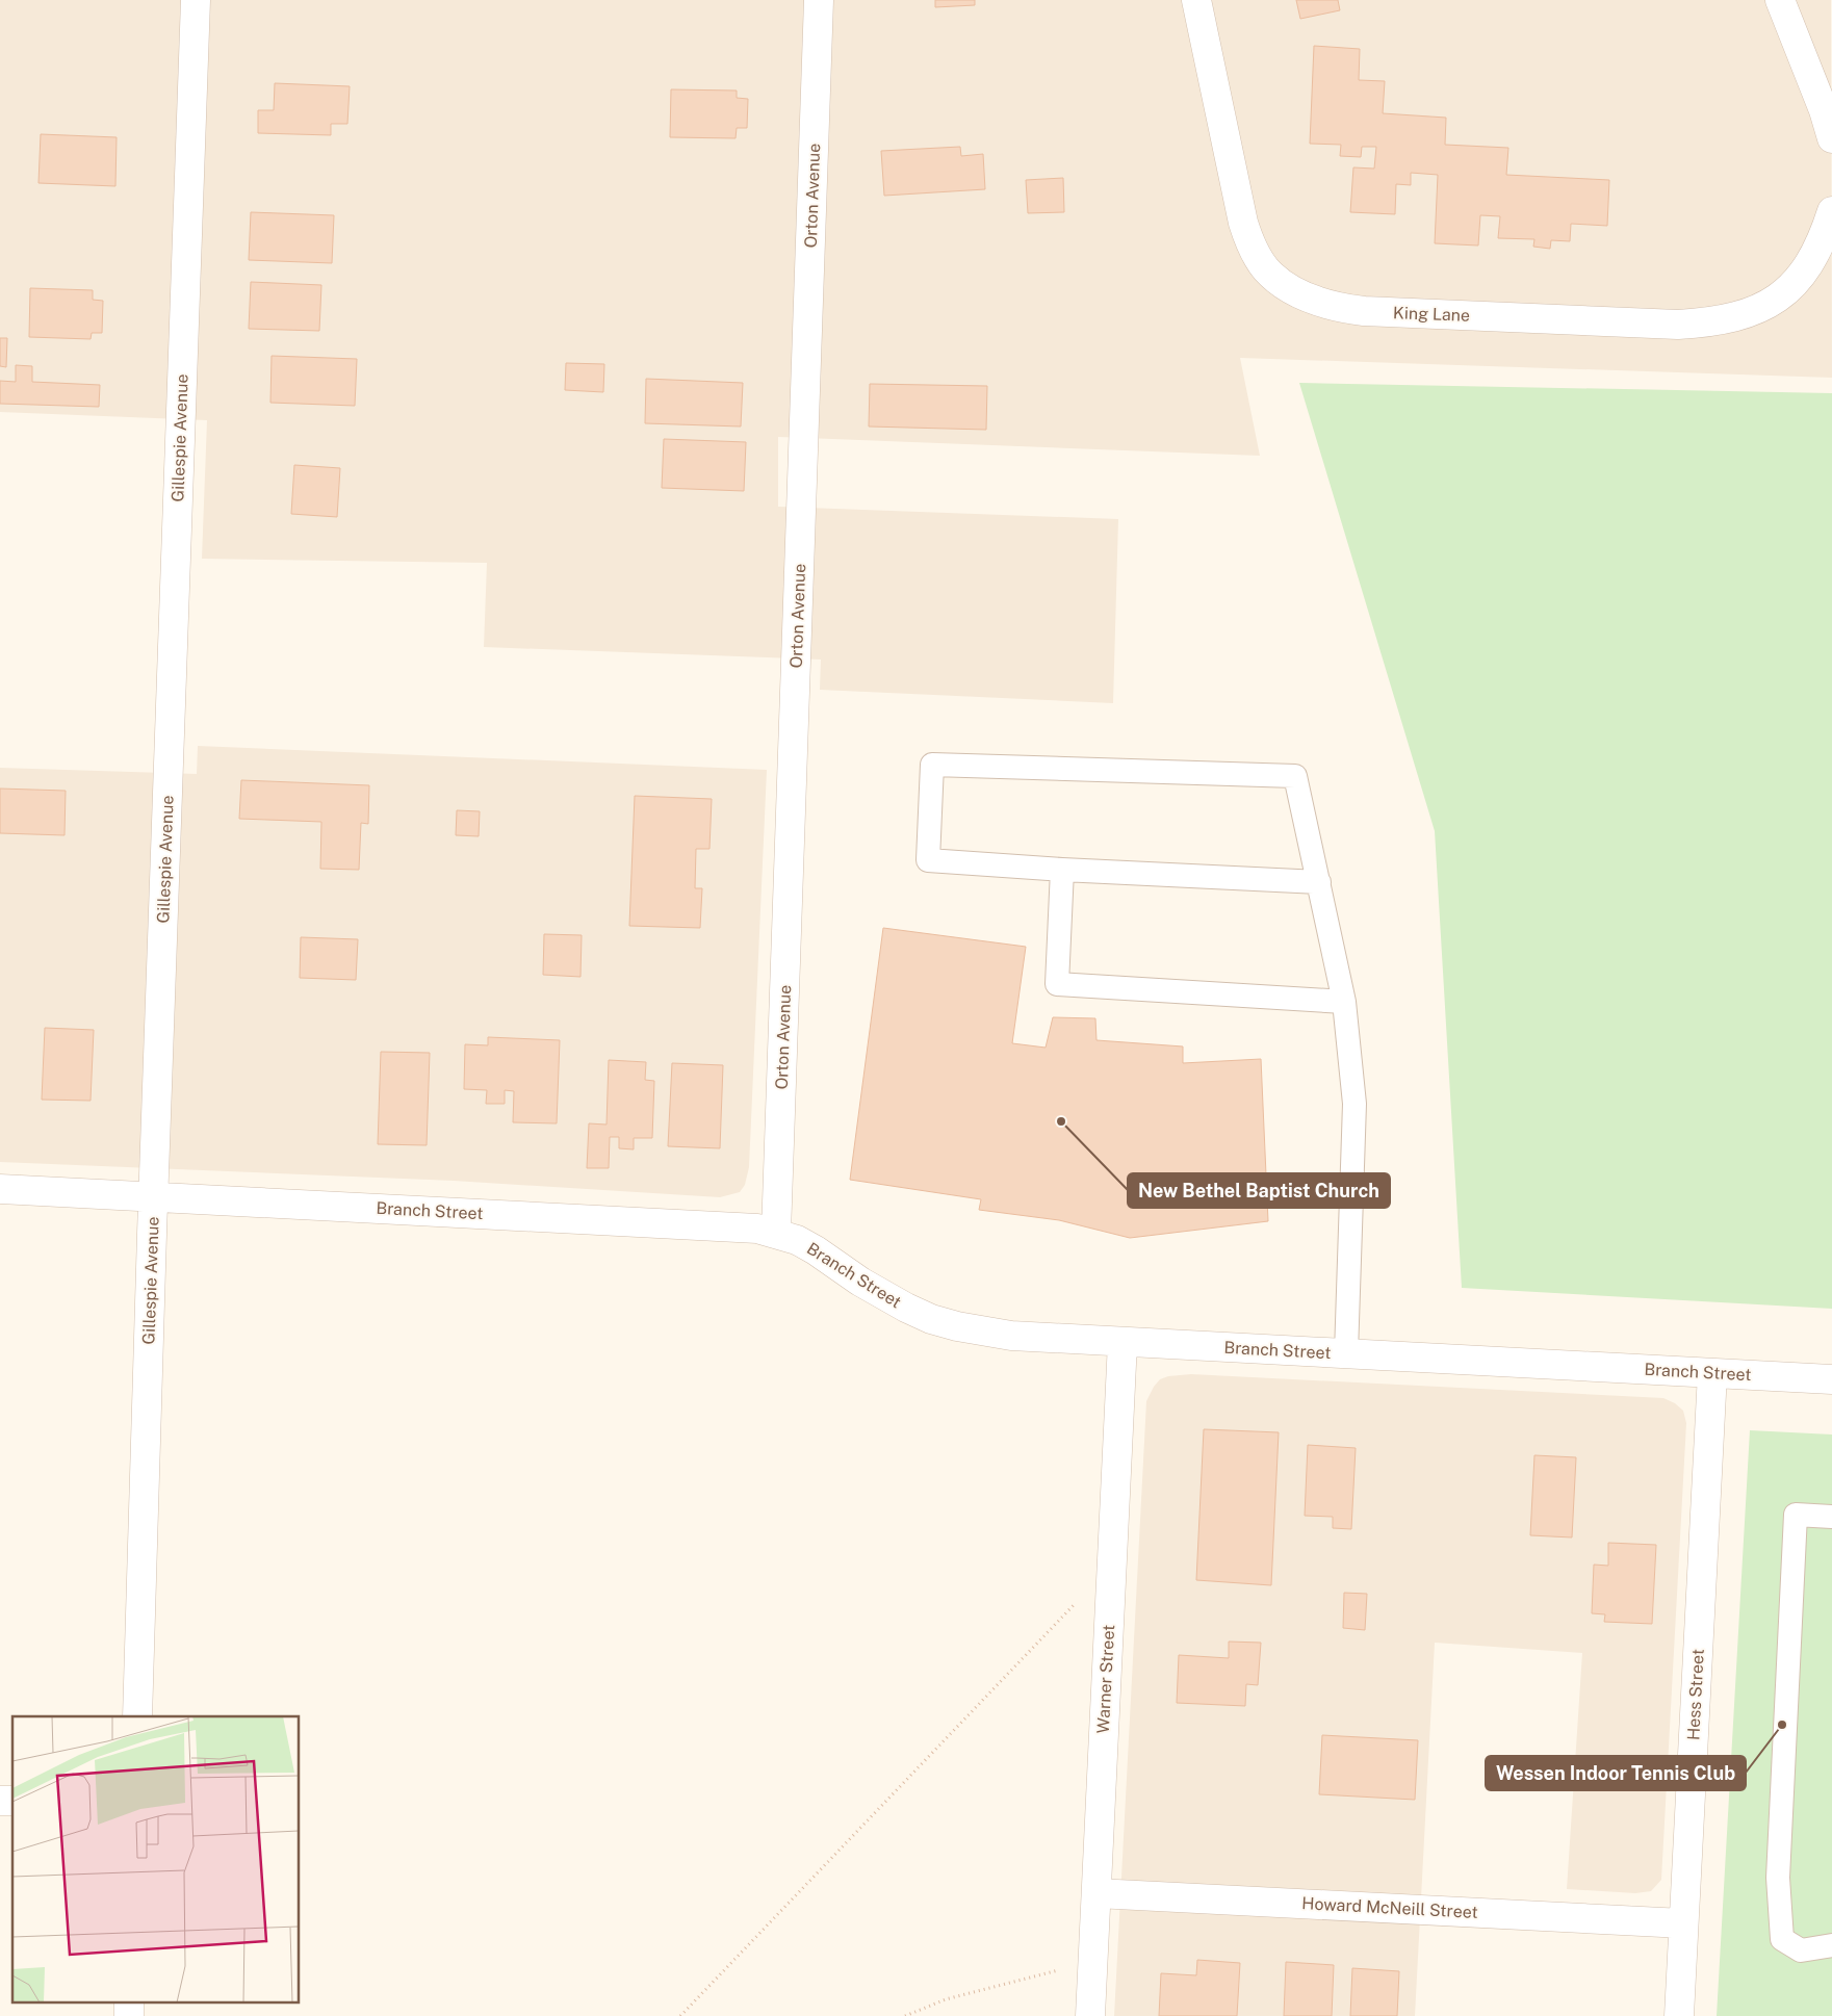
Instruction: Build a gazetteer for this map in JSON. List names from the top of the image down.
{
  "streets": {
    "street": [
      "Orton Avenue",
      "King Lane",
      "Gillespie Avenue",
      "Branch Street",
      "Warner Street",
      "Hess Street",
      "Howard McNeill Street"
    ]
  },
  "crossings": [
    ["Orton Avenue", "Branch Street"],
    ["Gillespie Avenue", "Branch Street"],
    ["Branch Street", "Warner Street"],
    ["Branch Street", "Hess Street"],
    ["Warner Street", "Howard McNeill Street"],
    ["Hess Street", "Howard McNeill Street"]
  ],
  "places": ["New Bethel Baptist Church", "Wessen Indoor Tennis Club"]
}
